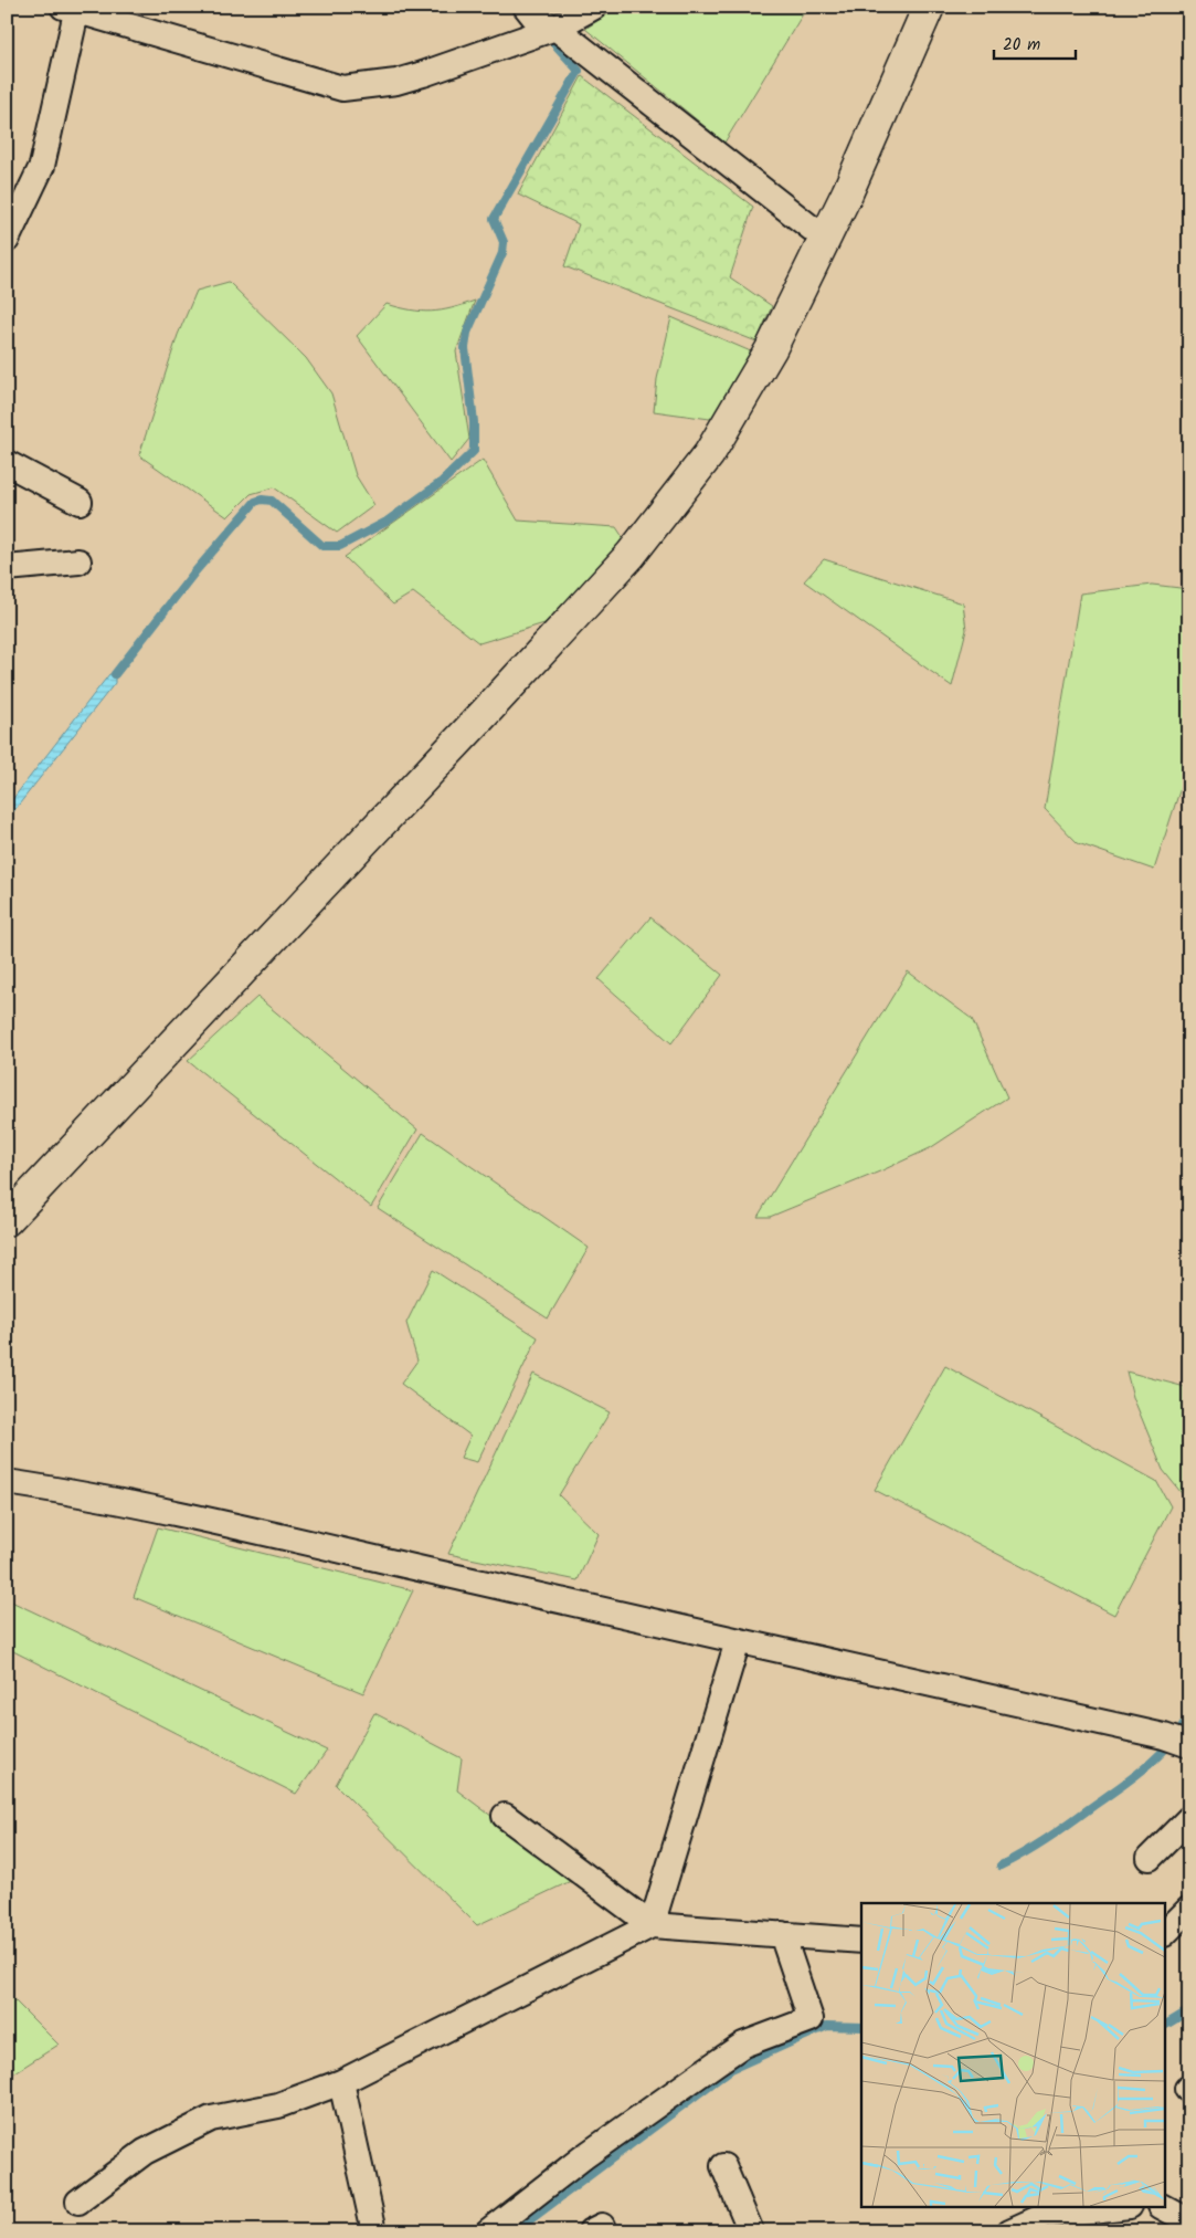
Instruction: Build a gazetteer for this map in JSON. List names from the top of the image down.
{
  "scale_bar": "20 m"
}
